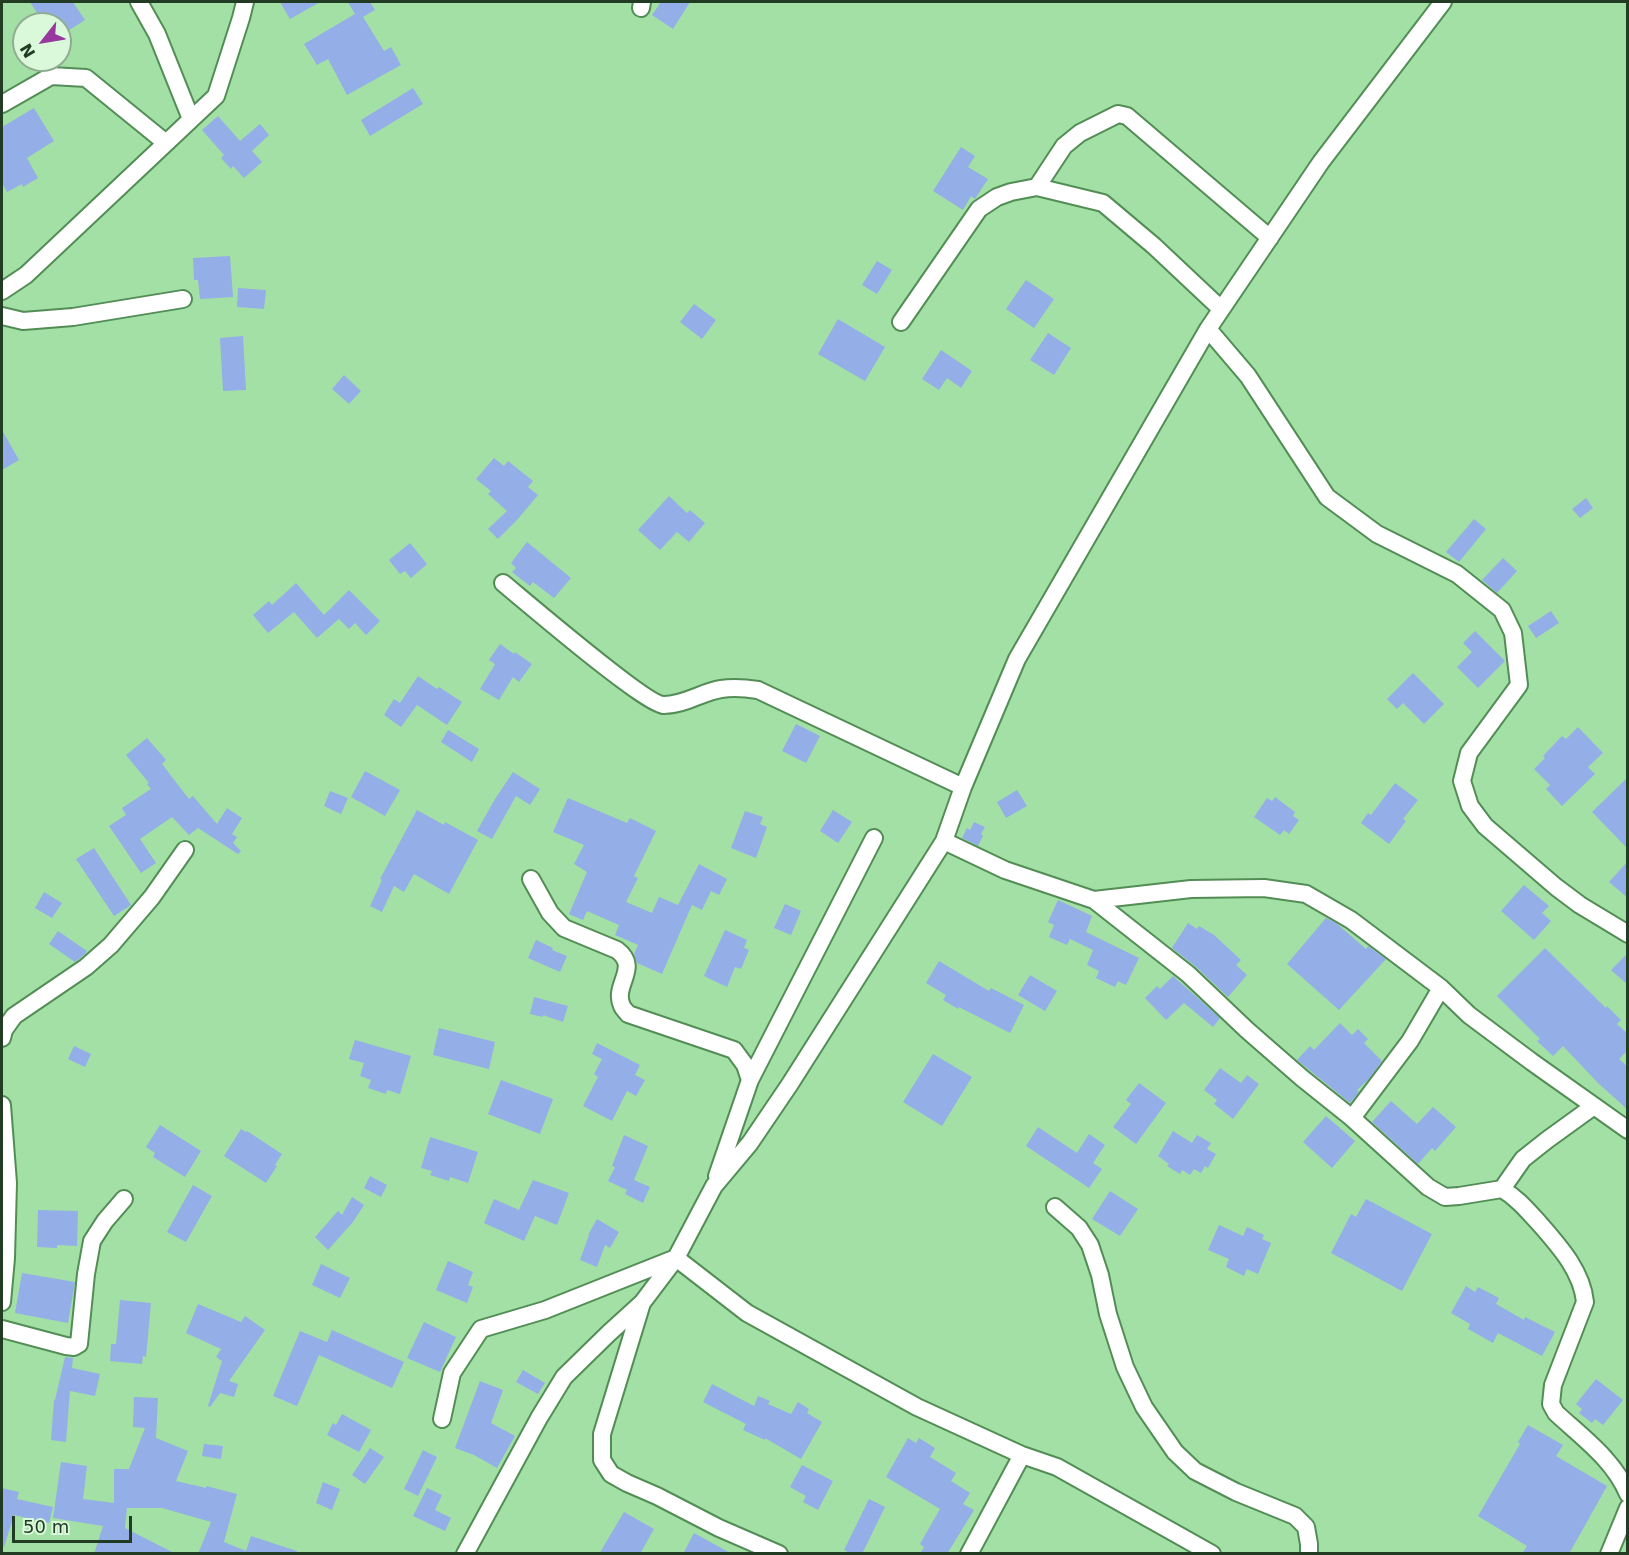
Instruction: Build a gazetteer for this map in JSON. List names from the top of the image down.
{
  "scale_bar": "50 m",
  "north": "bottom left"
}
